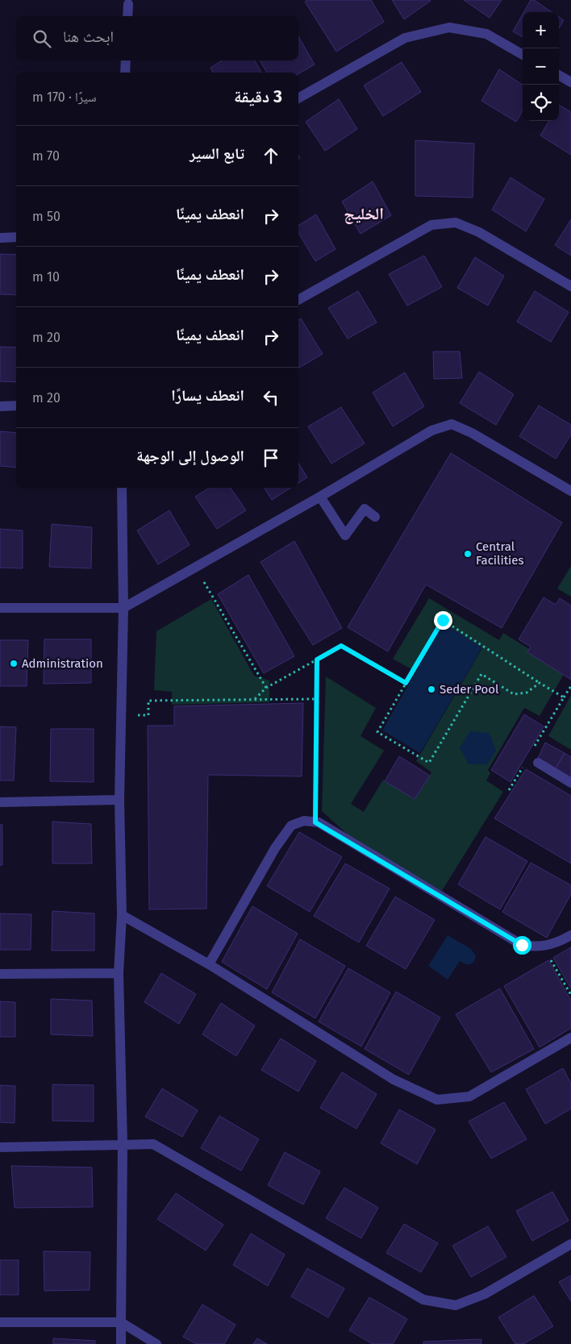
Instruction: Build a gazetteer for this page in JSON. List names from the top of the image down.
{
  "districts": ["الخليج"],
  "places": ["Central Facilities", "Administration", "Seder Pool"],
  "page": {
    "map_buttons": ["+", "−"],
    "search": "ابحث هنا",
    "heading": ["3 دقيقة", "سيرًا · 170 m"],
    "list": [
      ["تابع السير", "70 m"],
      ["انعطف يمينًا", "50 m"],
      ["انعطف يمينًا", "10 m"],
      ["انعطف يمينًا", "20 m"],
      ["انعطف يسارًا", "20 m"],
      "الوصول إلى الوجهة"
    ]
  }
}
